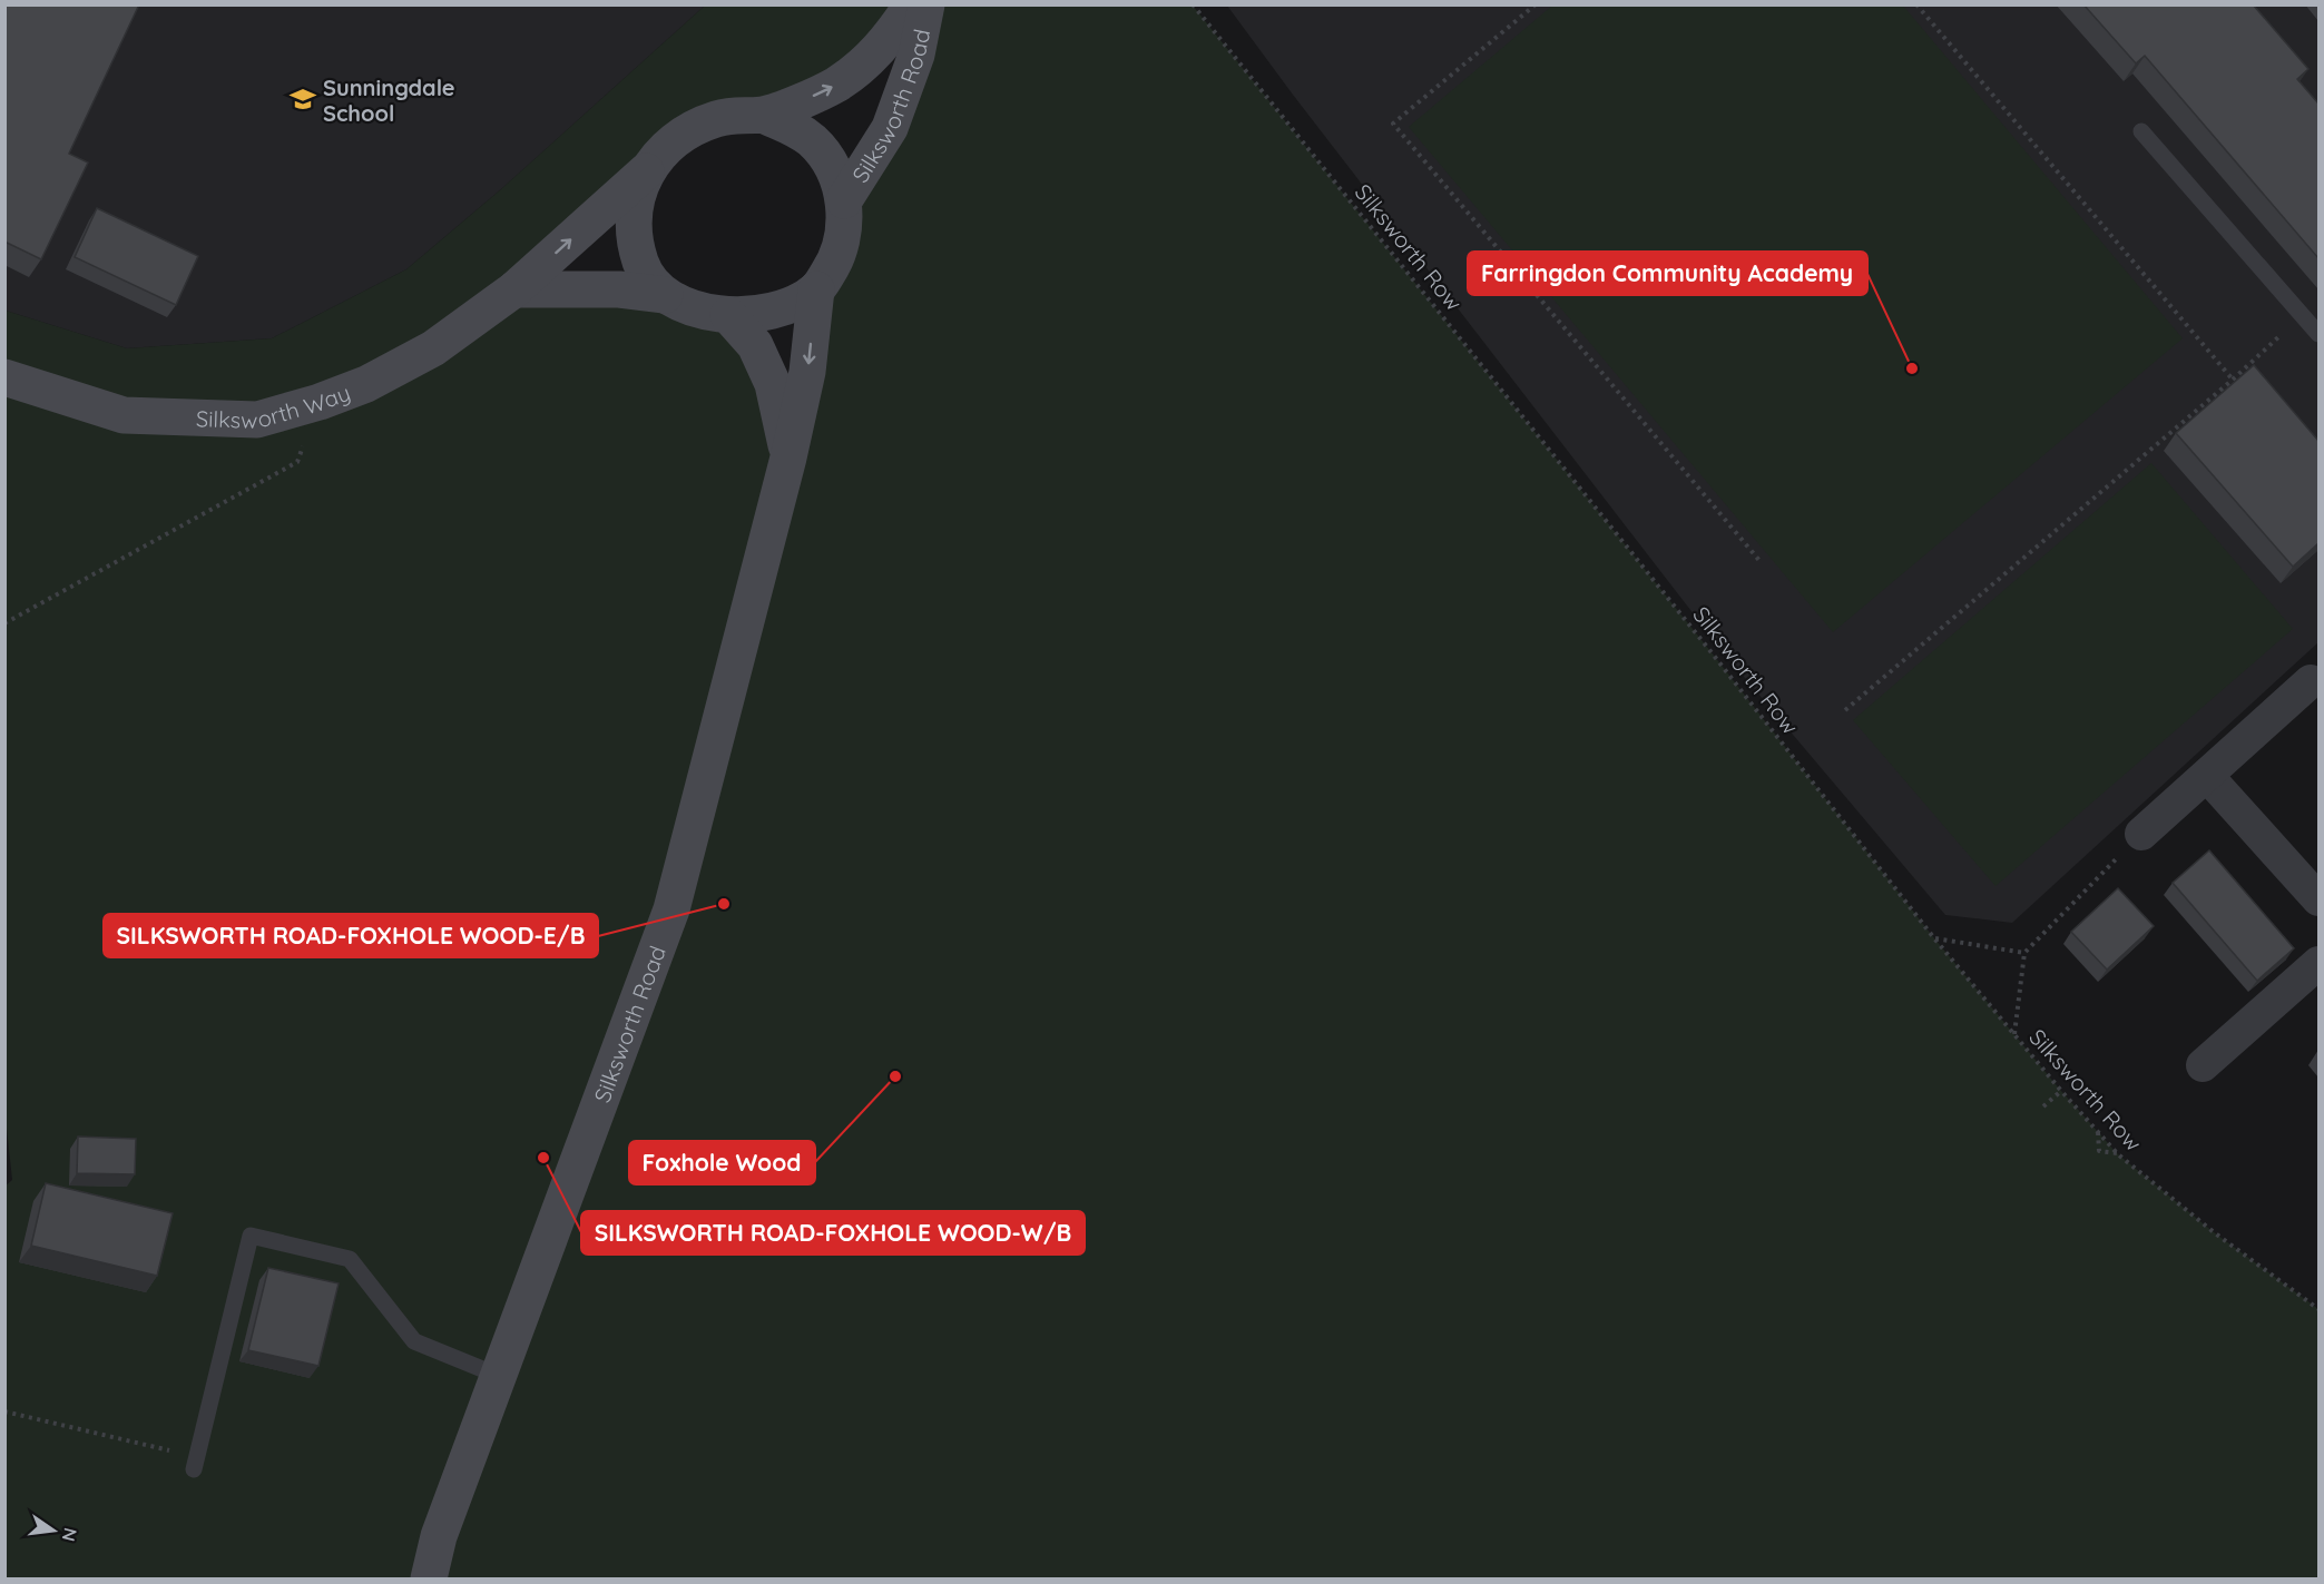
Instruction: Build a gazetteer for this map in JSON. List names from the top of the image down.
{
  "streets": {
    "street": ["Silksworth Road", "Silksworth Way"],
    "path": ["Silksworth Row"]
  },
  "crossings": [
    ["Silksworth Road", "Silksworth Way"]
  ],
  "places": {
    "school or university": ["Sunningdale School"],
    "other": [
      "Farringdon Community Academy",
      "SILKSWORTH ROAD-FOXHOLE WOOD-E/B",
      "Foxhole Wood",
      "SILKSWORTH ROAD-FOXHOLE WOOD-W/B"
    ]
  },
  "north": "right"
}
